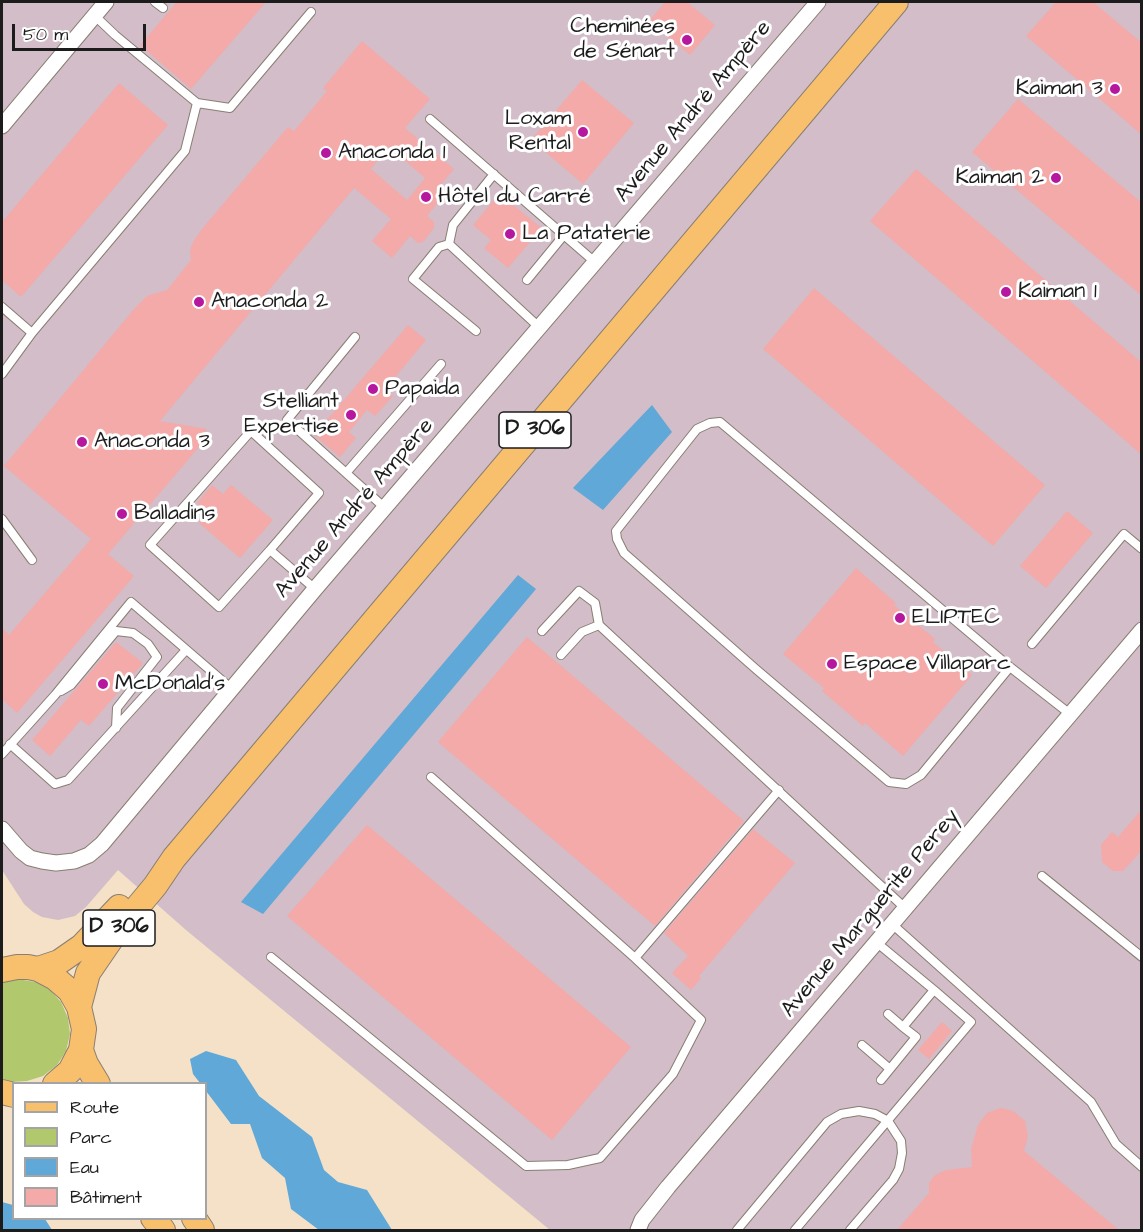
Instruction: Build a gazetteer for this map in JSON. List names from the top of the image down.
{
  "streets": {
    "main road": ["D 306"],
    "street": ["Avenue André Ampère", "Avenue Marguerite Perey"]
  },
  "places": [
    "Cheminées de Sénart",
    "Kaiman 3",
    "Loxam Rental",
    "Anaconda 1",
    "Kaiman 2",
    "Hôtel du Carré",
    "La Pataterie",
    "Kaiman 1",
    "Anaconda 2",
    "Papaida",
    "Stelliant Expertise",
    "Anaconda 3",
    "Balladins",
    "ELIPTEC",
    "Espace Villaparc",
    "McDonald's"
  ],
  "legend": [
    "Route",
    "Parc",
    "Eau",
    "Bâtiment"
  ],
  "scale_bar": "50 m"
}
